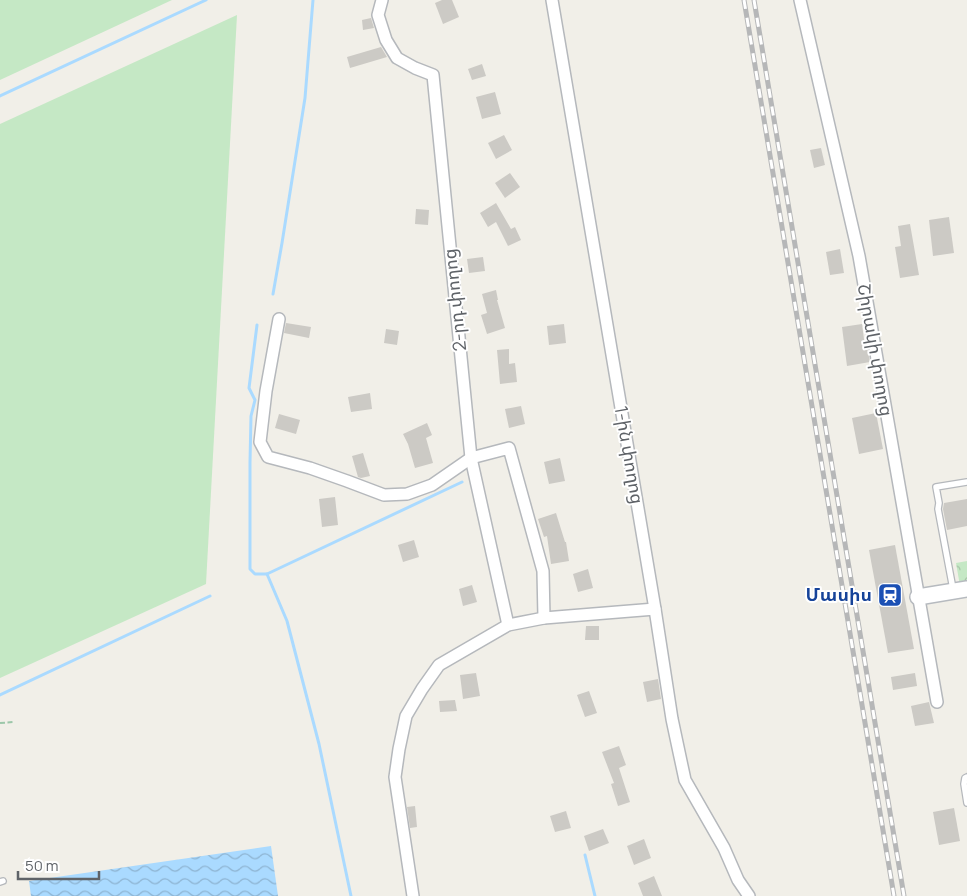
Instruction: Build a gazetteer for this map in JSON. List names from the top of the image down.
{
  "streets": {
    "street": ["2-րդ փողոց", "Շիրակի փողոց", "1-ին փողոց"]
  },
  "places": {
    "station": ["Մասիս"]
  },
  "scale_bar": "50 m"
}
